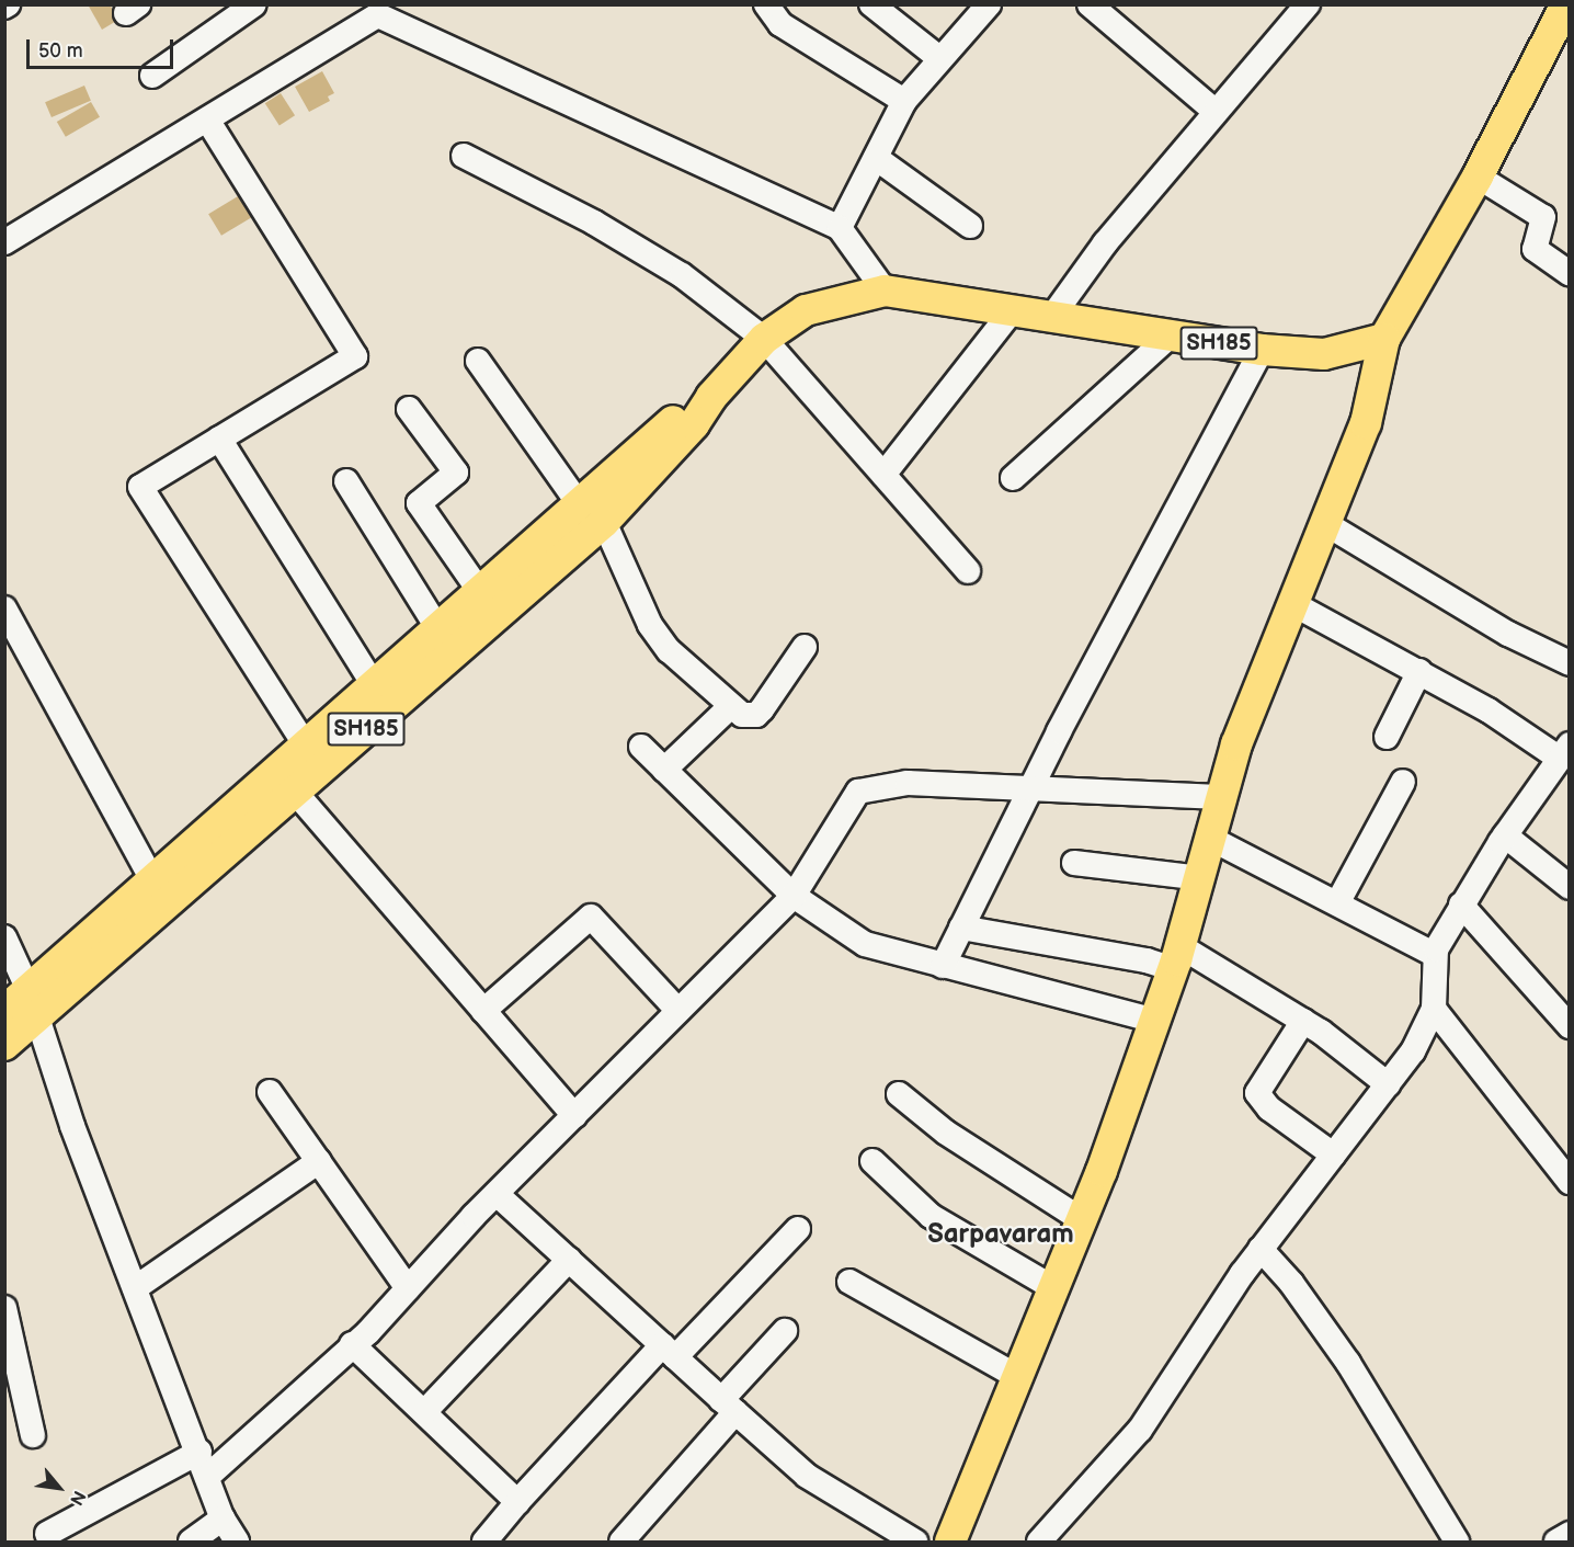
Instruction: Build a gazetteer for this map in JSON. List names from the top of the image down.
{
  "streets": {
    "main road": ["SH185"]
  },
  "districts": ["Sarpavaram"],
  "scale_bar": "50 m",
  "north": "bottom right"
}
